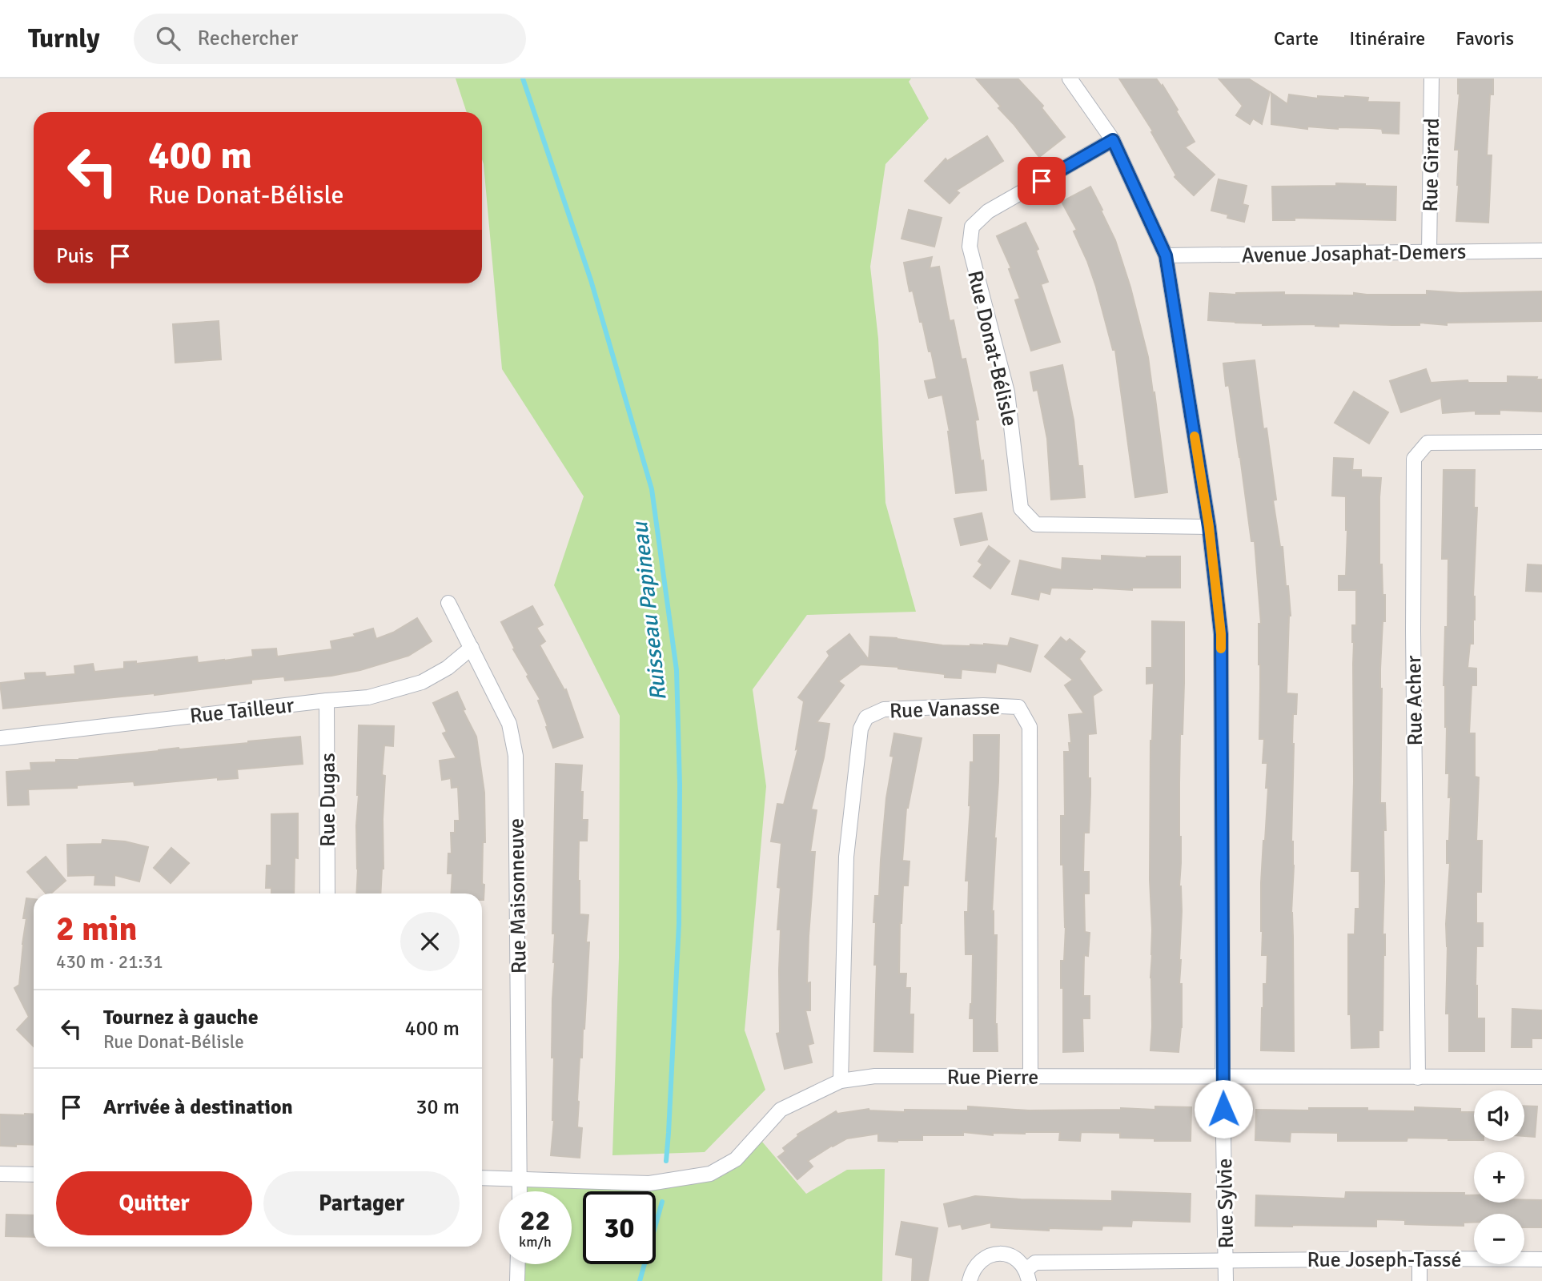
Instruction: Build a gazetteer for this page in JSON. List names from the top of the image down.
{
  "streets": {
    "street": [
      "Rue Girard",
      "Avenue Josaphat-Demers",
      "Rue Donat-Bélisle",
      "Rue Acher",
      "Rue Vanasse",
      "Rue Tailleur",
      "Rue Dugas",
      "Rue Maisonneuve",
      "Rue Pierre",
      "Rue Sylvie",
      "Rue Joseph-Tassé"
    ]
  },
  "crossings": [
    ["Rue Girard", "Avenue Josaphat-Demers"],
    ["Avenue Josaphat-Demers", "Rue Sylvie"],
    ["Rue Donat-Bélisle", "Rue Sylvie"],
    ["Rue Acher", "Rue Pierre"],
    ["Rue Vanasse", "Rue Pierre"],
    ["Rue Tailleur", "Rue Dugas"],
    ["Rue Tailleur", "Rue Maisonneuve"],
    ["Rue Maisonneuve", "Rue Pierre"],
    ["Rue Pierre", "Rue Sylvie"],
    ["Rue Sylvie", "Rue Joseph-Tassé"]
  ],
  "water": ["Ruisseau Papineau"],
  "page": {
    "header": "Turnly",
    "search": "Rechercher",
    "nav": ["Carte", "Itinéraire", "Favoris"],
    "turn": ["400 m", "Rue Donat-Bélisle"],
    "then": "Puis",
    "heading": ["2 min", "430 m · 21:31"],
    "list": [
      {
        "name": "Tournez à gauche",
        "note": "Rue Donat-Bélisle",
        "value": "400 m"
      },
      {
        "name": "Arrivée à destination",
        "value": "30 m"
      }
    ],
    "map_buttons": ["+", "−"],
    "buttons": ["Quitter", "Partager"],
    "speed": "22 km/h",
    "limit": "30"
  }
}
